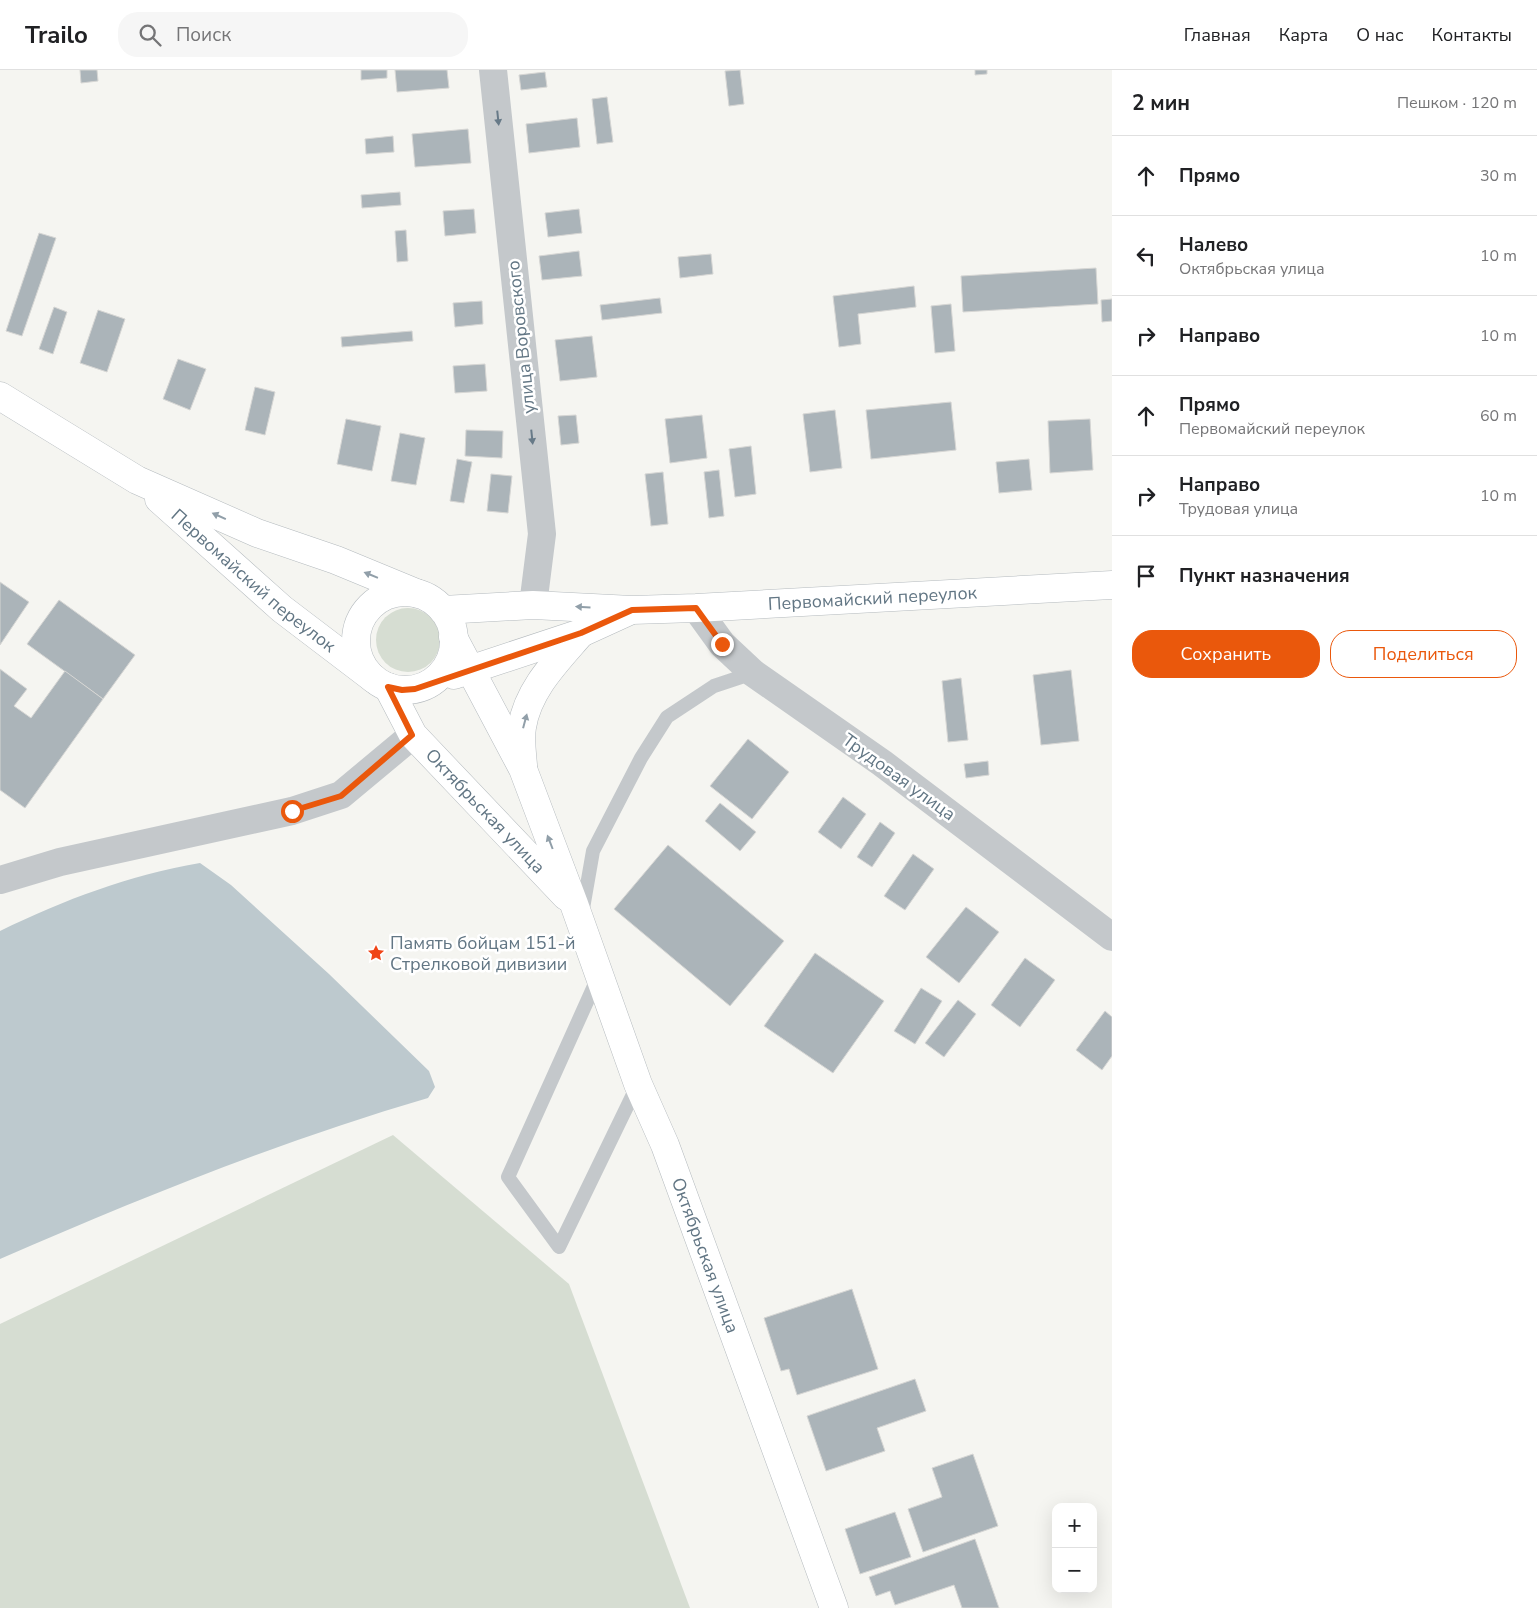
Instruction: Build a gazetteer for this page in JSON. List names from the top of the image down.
{
  "streets": {
    "street": [
      "улица Воровского",
      "Первомайский переулок",
      "Трудовая улица",
      "Октябрьская улица"
    ]
  },
  "crossings": [
    ["улица Воровского", "Первомайский переулок"],
    ["Первомайский переулок", "Трудовая улица"],
    ["Первомайский переулок", "Октябрьская улица"]
  ],
  "one_way": ["улица Воровского"],
  "places": {
    "place": ["Память бойцам 151-й Стрелковой дивизии"]
  },
  "page": {
    "header": "Trailo",
    "search": "Поиск",
    "nav": [
      "Главная",
      "Карта",
      "О нас",
      "Контакты"
    ],
    "heading": ["2 мин", "Пешком · 120 m"],
    "list": [
      ["Прямо", "30 m"],
      ["Налево", "Октябрьская улица", "10 m"],
      ["Направо", "10 m"],
      ["Прямо", "Первомайский переулок", "60 m"],
      ["Направо", "Трудовая улица", "10 m"],
      "Пункт назначения"
    ],
    "buttons": ["Сохранить", "Поделиться"],
    "map_buttons": ["+", "−"]
  }
}
